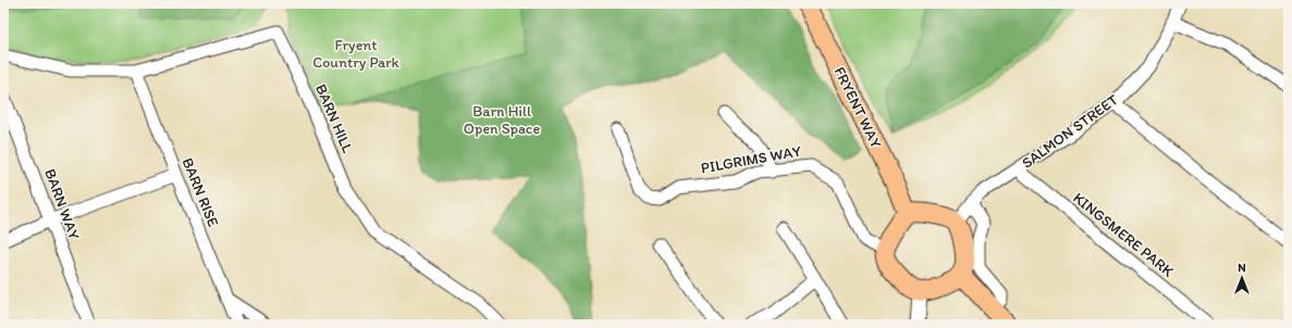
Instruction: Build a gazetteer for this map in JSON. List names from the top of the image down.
{
  "streets": {
    "main road": ["FRYENT WAY"],
    "street": [
      "BARN HILL",
      "SALMON STREET",
      "PILGRIMS WAY",
      "BARN RISE",
      "BARN WAY",
      "KINGSMERE PARK"
    ]
  },
  "crossings": [
    ["FRYENT WAY", "SALMON STREET"],
    ["FRYENT WAY", "PILGRIMS WAY"],
    ["BARN HILL", "BARN RISE"],
    ["SALMON STREET", "PILGRIMS WAY"],
    ["SALMON STREET", "KINGSMERE PARK"]
  ],
  "parks": ["Fryent Country Park", "Barn Hill Open Space"],
  "north": "top"
}
